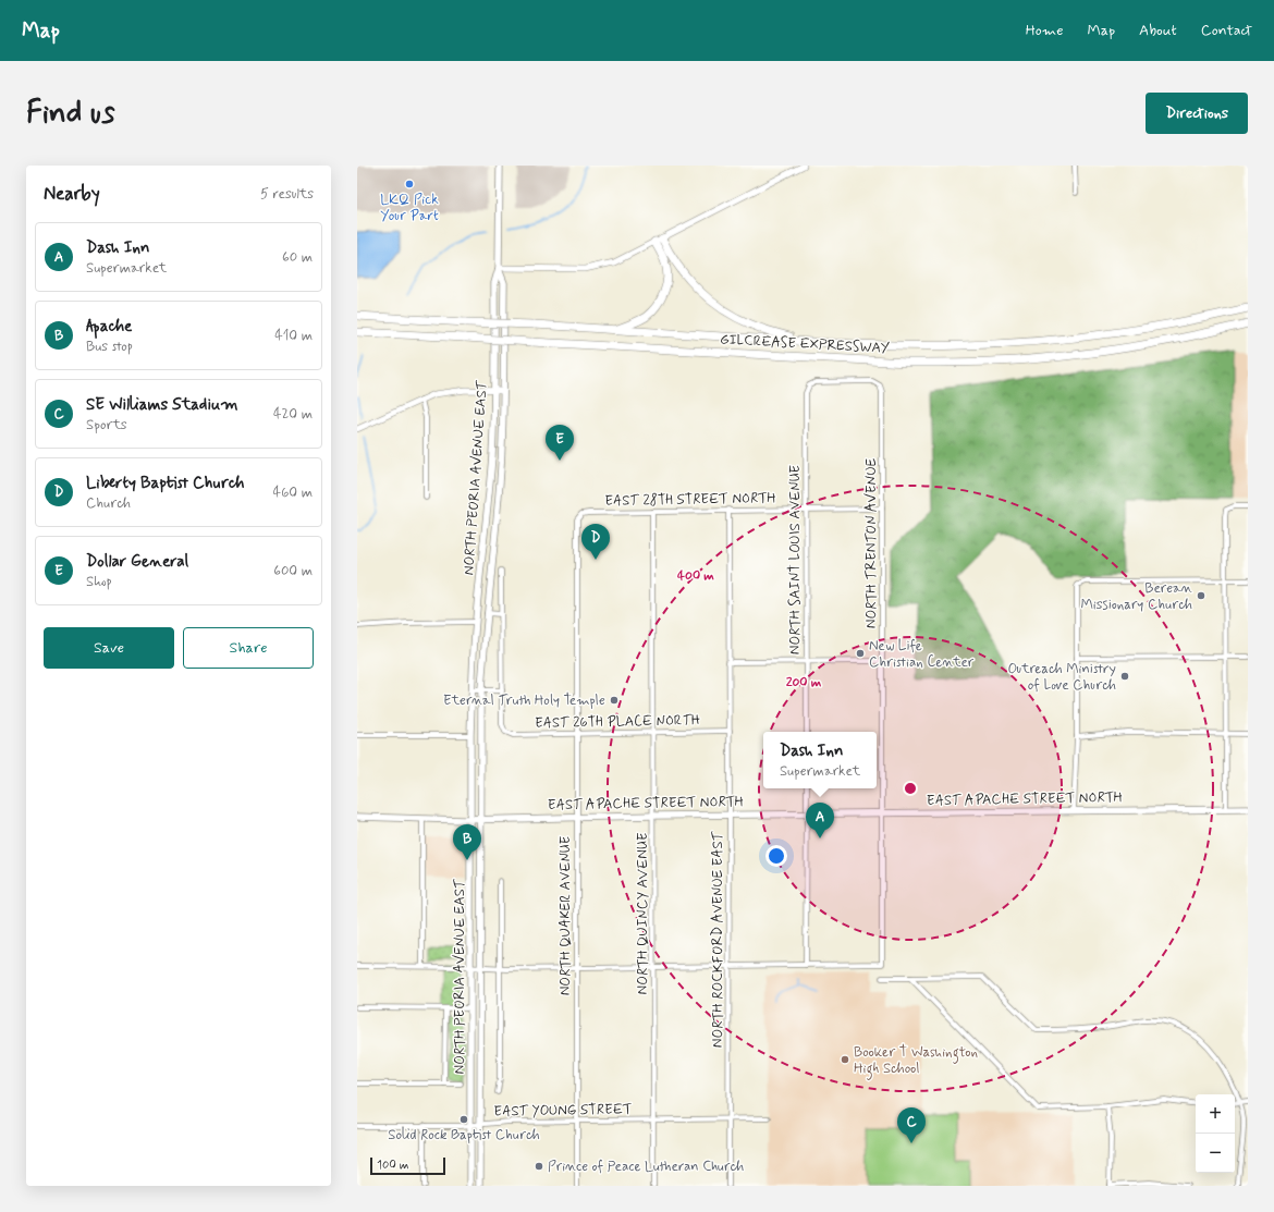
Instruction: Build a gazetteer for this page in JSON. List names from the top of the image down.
{
  "streets": {
    "highway": ["GILCREASE EXPRESSWAY"],
    "main road": ["NORTH PEORIA AVENUE EAST", "EAST APACHE STREET NORTH"],
    "street": [
      "EAST 28TH STREET NORTH",
      "NORTH TRENTON AVENUE",
      "NORTH SAINT LOUIS AVENUE",
      "EAST 26TH PLACE NORTH",
      "NORTH QUINCY AVENUE",
      "NORTH QUAKER AVENUE",
      "NORTH ROCKFORD AVENUE EAST",
      "EAST YOUNG STREET"
    ]
  },
  "crossings": [
    ["NORTH PEORIA AVENUE EAST", "EAST APACHE STREET NORTH"],
    ["NORTH PEORIA AVENUE EAST", "EAST YOUNG STREET"],
    ["EAST 28TH STREET NORTH", "NORTH TRENTON AVENUE"],
    ["EAST 28TH STREET NORTH", "NORTH SAINT LOUIS AVENUE"],
    ["EAST 28TH STREET NORTH", "NORTH QUINCY AVENUE"],
    ["EAST 28TH STREET NORTH", "NORTH QUAKER AVENUE"],
    ["EAST 28TH STREET NORTH", "NORTH ROCKFORD AVENUE EAST"],
    ["NORTH TRENTON AVENUE", "NORTH SAINT LOUIS AVENUE"],
    ["NORTH TRENTON AVENUE", "EAST APACHE STREET NORTH"],
    ["EAST 26TH PLACE NORTH", "NORTH QUINCY AVENUE"],
    ["EAST 26TH PLACE NORTH", "NORTH QUAKER AVENUE"],
    ["EAST 26TH PLACE NORTH", "NORTH ROCKFORD AVENUE EAST"],
    ["EAST APACHE STREET NORTH", "NORTH QUINCY AVENUE"],
    ["EAST APACHE STREET NORTH", "NORTH QUAKER AVENUE"],
    ["EAST APACHE STREET NORTH", "NORTH ROCKFORD AVENUE EAST"],
    ["NORTH QUINCY AVENUE", "EAST YOUNG STREET"],
    ["NORTH QUAKER AVENUE", "EAST YOUNG STREET"],
    ["NORTH ROCKFORD AVENUE EAST", "EAST YOUNG STREET"]
  ],
  "places": [
    "LKQ Pick Your Part",
    "Berean Missionary Church",
    "New Life Christian Center",
    "Outreach Ministry of Love Church",
    "Eternal Truth Holy Temple",
    "Booker T Washington High School",
    "Solid Rock Baptist Church",
    "Prince of Peace Lutheran Church"
  ],
  "scale_bar": "100 m",
  "page": {
    "header": "Map",
    "nav": [
      "Home",
      "Map",
      "About",
      "Contact"
    ],
    "buttons": [
      "Directions",
      ["Save", "Share"]
    ],
    "title": "Find us",
    "heading": ["Nearby", "5 results"],
    "list": [
      {
        "mark": "A",
        "name": "Dash Inn",
        "note": "Supermarket",
        "value": "60 m"
      },
      {
        "mark": "B",
        "name": "Apache",
        "note": "Bus stop",
        "value": "410 m"
      },
      {
        "mark": "C",
        "name": "SE Williams Stadium",
        "note": "Sports",
        "value": "420 m"
      },
      {
        "mark": "D",
        "name": "Liberty Baptist Church",
        "note": "Church",
        "value": "460 m"
      },
      {
        "mark": "E",
        "name": "Dollar General",
        "note": "Shop",
        "value": "600 m"
      }
    ],
    "pins": [
      "E",
      "D",
      "A",
      "B",
      "C"
    ],
    "popup": ["Dash Inn", "Supermarket"],
    "map_buttons": ["+", "−"],
    "scale": "100 m"
  },
  "rings": ["400 m", "200 m"]
}
